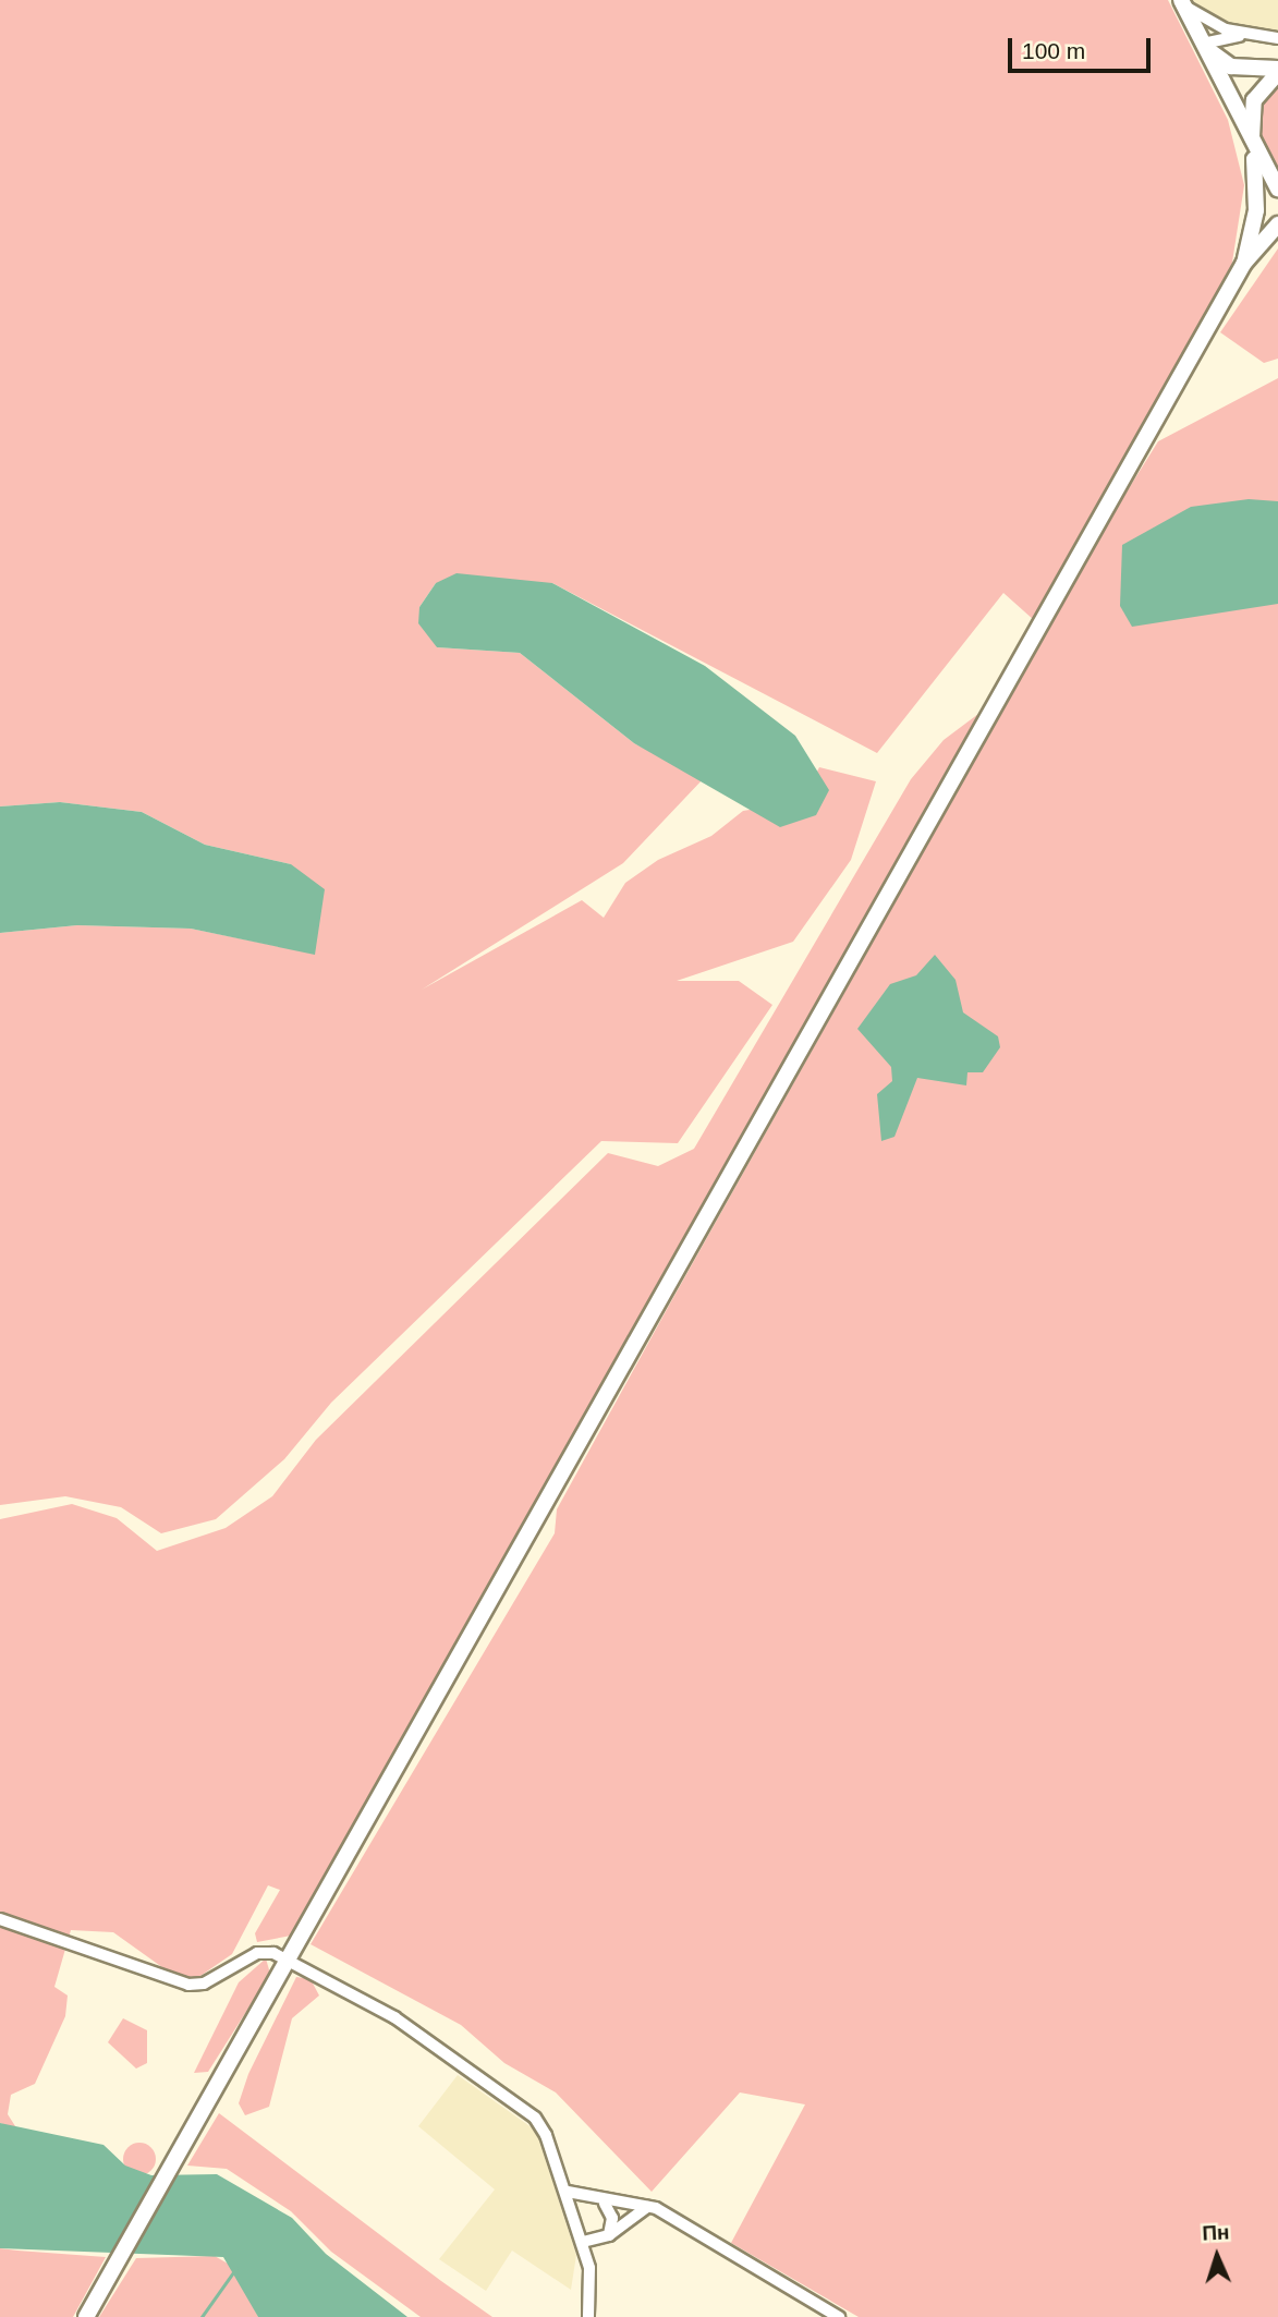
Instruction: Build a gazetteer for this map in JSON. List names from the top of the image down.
{
  "scale_bar": "100 m",
  "north": "top"
}
